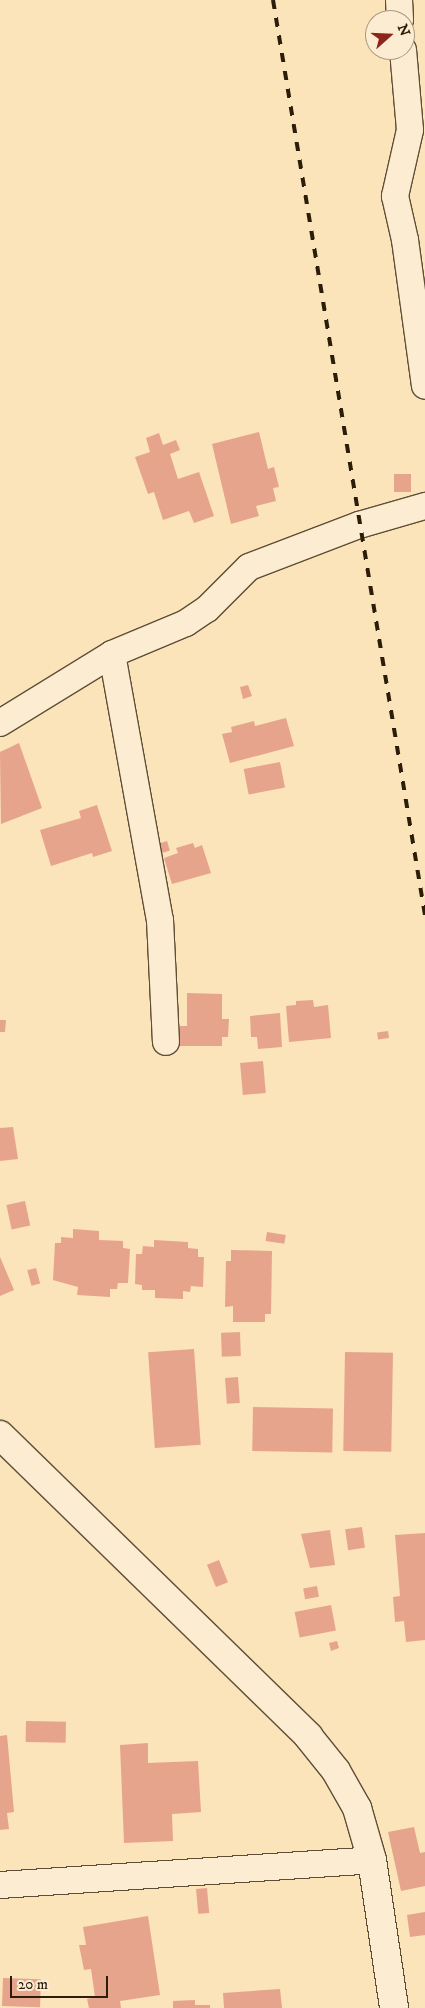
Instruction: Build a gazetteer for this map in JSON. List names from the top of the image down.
{
  "scale_bar": "20 m",
  "north": "right"
}
